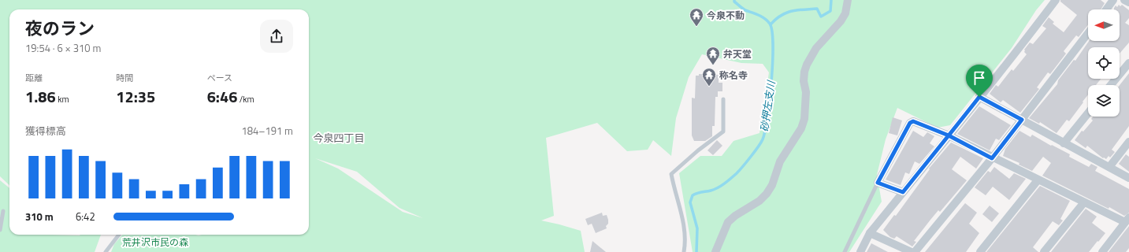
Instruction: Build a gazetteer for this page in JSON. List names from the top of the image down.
{
  "districts": ["今泉四丁目"],
  "water": ["砂押左支川"],
  "parks": ["荒井沢市民の森"],
  "places": {
    "temple": ["今泉不動", "弁天堂", "称名寺"]
  },
  "north": "left",
  "page": {
    "heading": ["夜のラン", "19:54 · 6 × 310 m"],
    "stats": [
      ["距離", "1.86 km"],
      ["時間", "12:35"],
      ["ペース", "6:46 /km"]
    ],
    "chart": ["獲得標高", "184–191 m"],
    "list": [
      {
        "name": "310 m",
        "note": "6:42"
      }
    ]
  }
}
